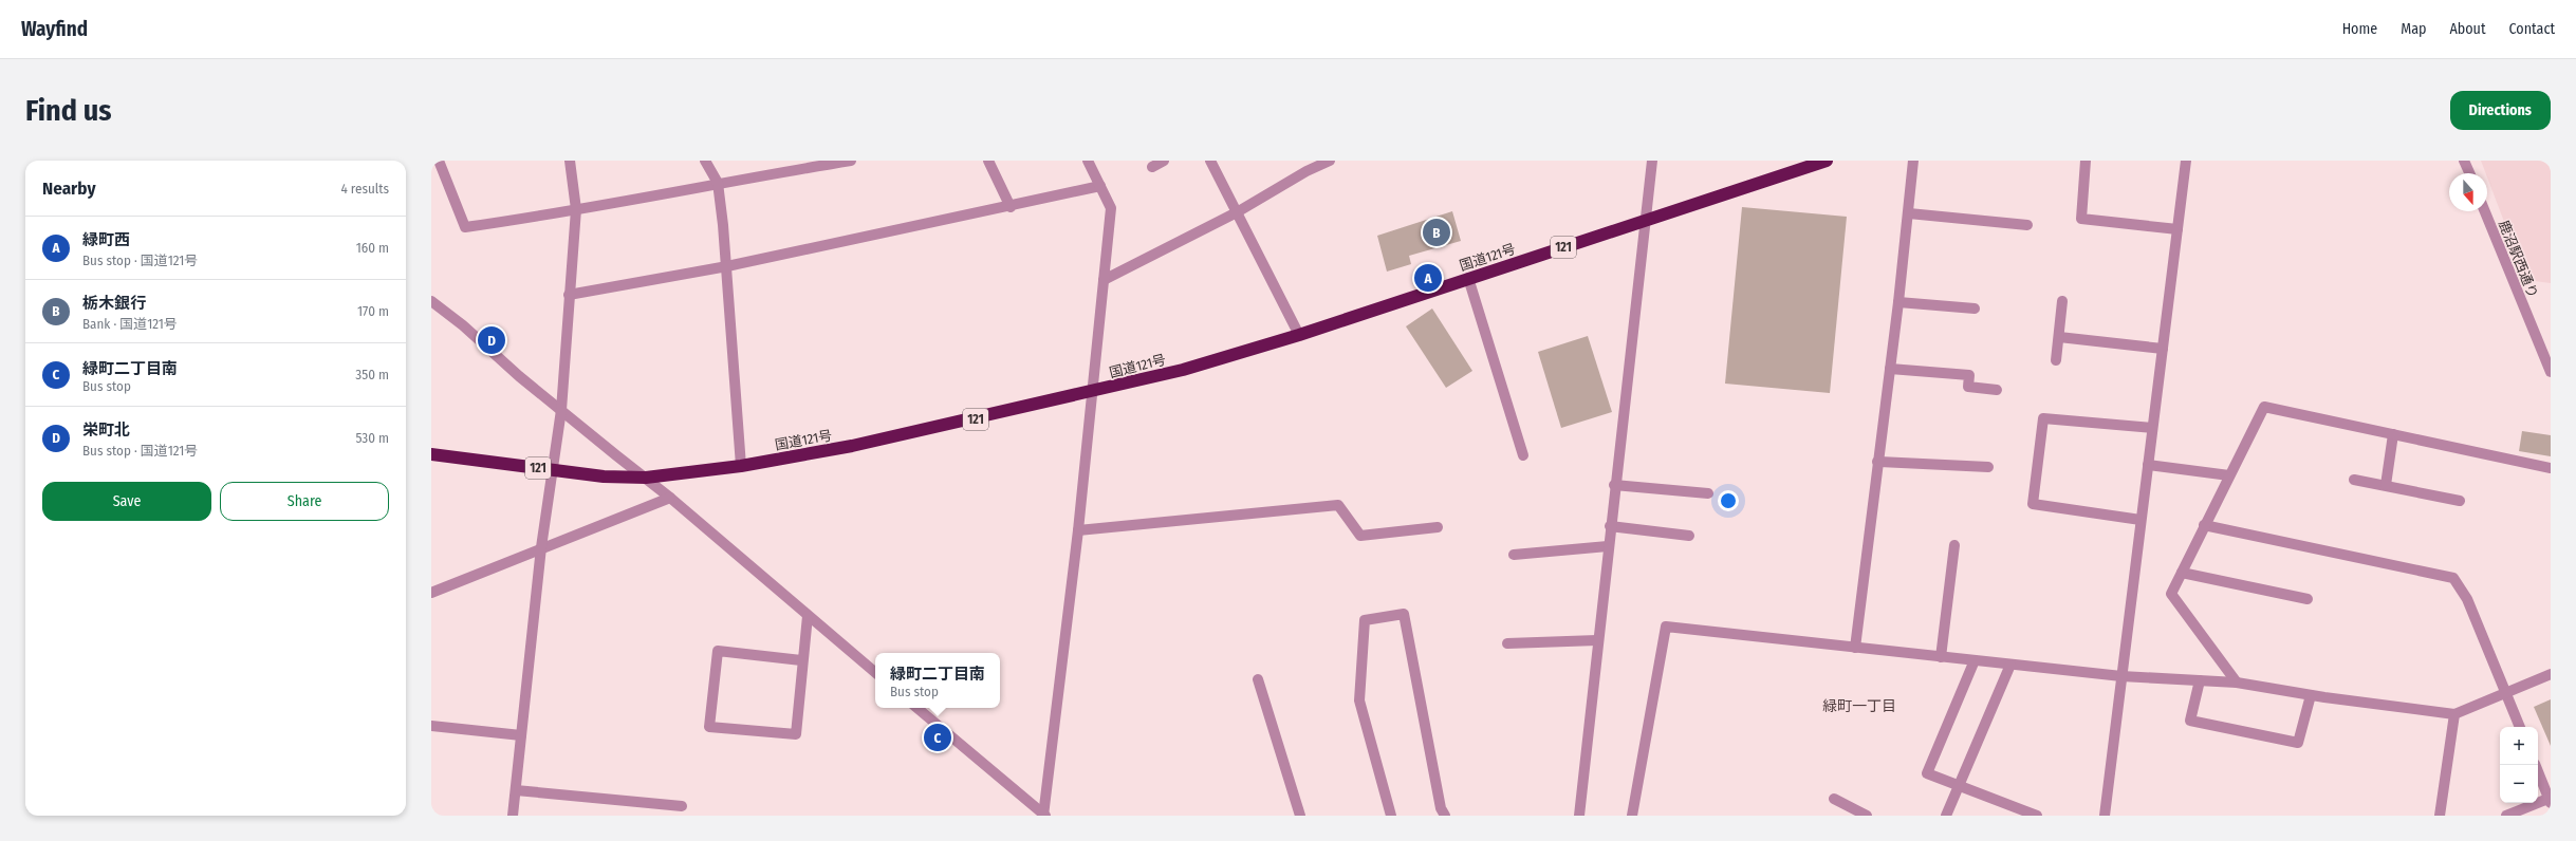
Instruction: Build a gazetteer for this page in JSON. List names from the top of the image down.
{
  "streets": {
    "highway": ["121", "国道121号"],
    "street": ["鹿沼駅西通り"]
  },
  "districts": ["緑町一丁目"],
  "north": "bottom",
  "page": {
    "header": "Wayfind",
    "nav": [
      "Home",
      "Map",
      "About",
      "Contact"
    ],
    "buttons": [
      "Directions",
      ["Save", "Share"]
    ],
    "title": "Find us",
    "heading": ["Nearby", "4 results"],
    "list": [
      {
        "mark": "A",
        "name": "緑町西",
        "note": "Bus stop · 国道121号",
        "value": "160 m"
      },
      {
        "mark": "B",
        "name": "栃木銀行",
        "note": "Bank · 国道121号",
        "value": "170 m"
      },
      {
        "mark": "C",
        "name": "緑町二丁目南",
        "note": "Bus stop",
        "value": "350 m"
      },
      {
        "mark": "D",
        "name": "栄町北",
        "note": "Bus stop · 国道121号",
        "value": "530 m"
      }
    ],
    "pins": [
      "B",
      "A",
      "D",
      "C"
    ],
    "popup": ["緑町二丁目南", "Bus stop"],
    "map_buttons": ["+", "−"]
  }
}
